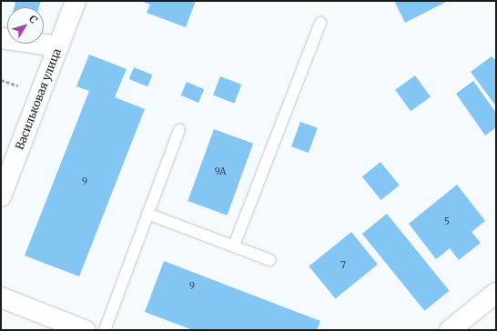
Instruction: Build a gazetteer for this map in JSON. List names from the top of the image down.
{
  "streets": {
    "street": ["Васильковая улица"]
  },
  "house_numbers": [
    "9А",
    "9",
    "5",
    "7",
    "9"
  ],
  "north": "top right"
}
